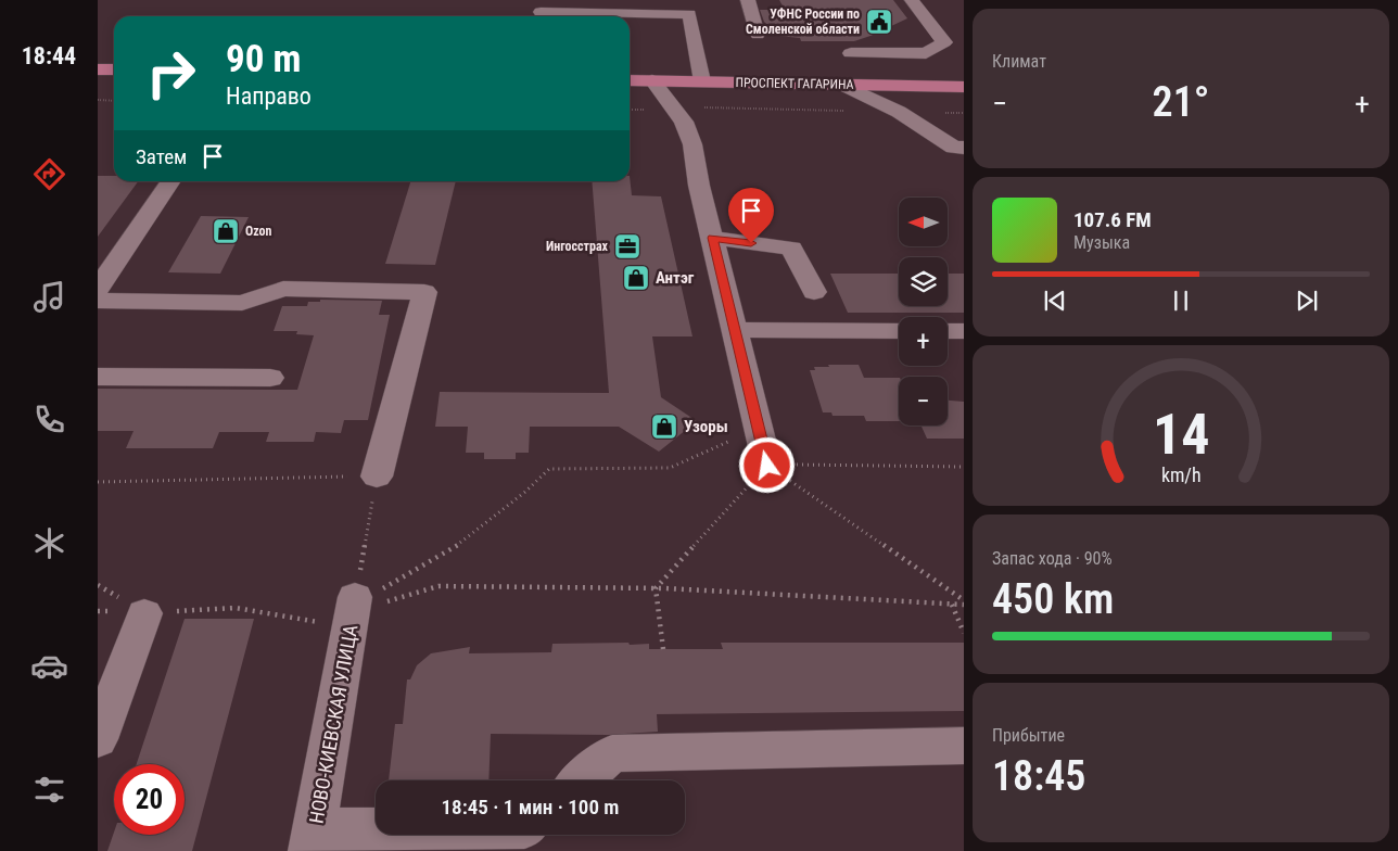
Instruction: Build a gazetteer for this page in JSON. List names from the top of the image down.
{
  "streets": {
    "main road": ["ПРОСПЕКТ ГАГАРИНА"],
    "street": ["НОВО-КИЕВСКАЯ УЛИЦА"]
  },
  "places": {
    "public building": ["УФНС России по Смоленской области"],
    "shop": ["Ozon", "Антэг", "Узоры"],
    "office": ["Ингосстрах"]
  },
  "north": "left",
  "page": {
    "tabs": "18:44",
    "tile": [
      "Климат",
      ["Запас хода · 90%", "450 km"],
      ["Прибытие", "18:45"]
    ],
    "turn": ["90 m", "Направо"],
    "heat": ["−", "21°", "+"],
    "then": "Затем",
    "map_buttons": ["+", "−"],
    "song": ["107.6 FM", "Музыка"],
    "limit": "20",
    "trip": "18:45 · 1 мин · 100 m",
    "gauge": ["14", "km/h"]
  }
}
